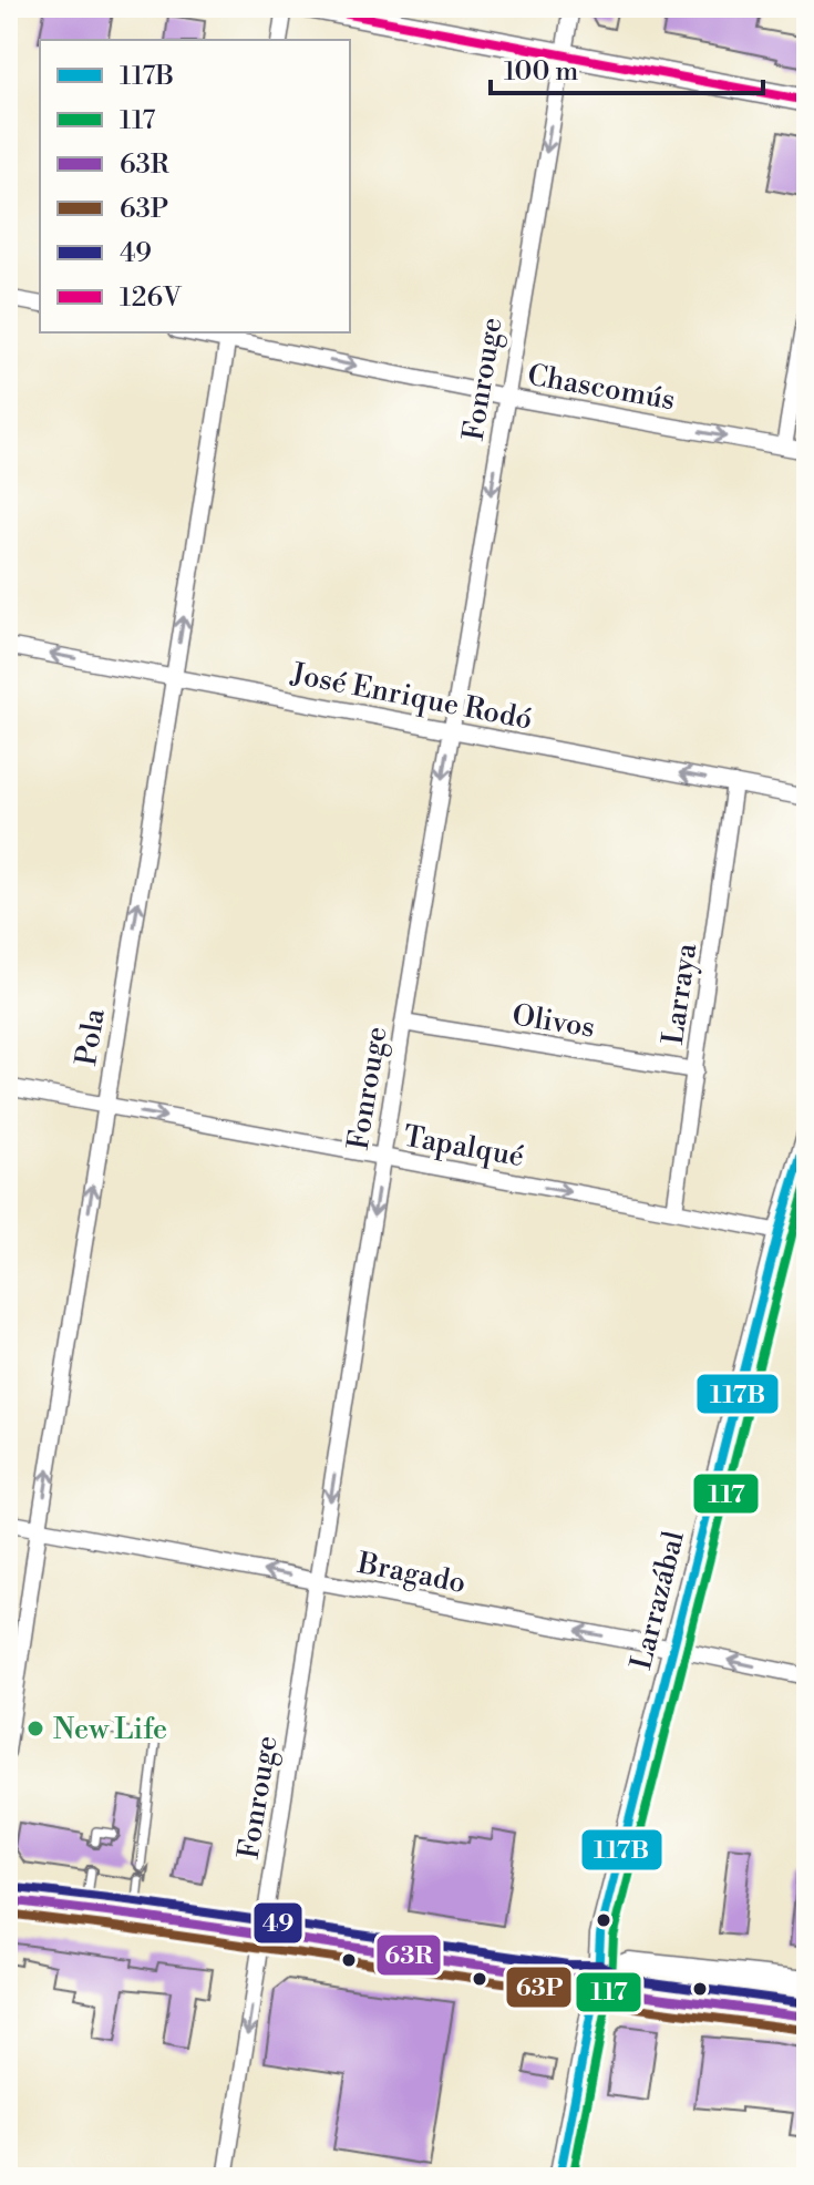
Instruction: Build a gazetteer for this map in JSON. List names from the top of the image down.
{
  "streets": {
    "street": [
      "Fonrouge",
      "Chascomús",
      "José Enrique Rodó",
      "Larraya",
      "Olivos",
      "Pola",
      "Tapalqué",
      "Bragado",
      "Larrazábal"
    ]
  },
  "crossings": [
    ["Fonrouge", "Chascomús"],
    ["Fonrouge", "José Enrique Rodó"],
    ["Fonrouge", "Olivos"],
    ["Fonrouge", "Tapalqué"],
    ["Fonrouge", "Bragado"],
    ["Chascomús", "Pola"],
    ["José Enrique Rodó", "Larraya"],
    ["José Enrique Rodó", "Pola"],
    ["Larraya", "Olivos"],
    ["Larraya", "Tapalqué"],
    ["Pola", "Tapalqué"],
    ["Pola", "Bragado"],
    ["Tapalqué", "Larrazábal"],
    ["Bragado", "Larrazábal"]
  ],
  "one_way": [
    "Fonrouge",
    "Chascomús",
    "José Enrique Rodó",
    "Pola",
    "Tapalqué",
    "Bragado"
  ],
  "places": ["New Life"],
  "lines": [
    "transit line 126V",
    "transit line 117B",
    "transit line 117",
    "transit line 49",
    "transit line 63R",
    "transit line 63P"
  ],
  "legend": [
    "117B",
    "117",
    "63R",
    "63P",
    "49",
    "126V"
  ],
  "scale_bar": "100 m"
}
